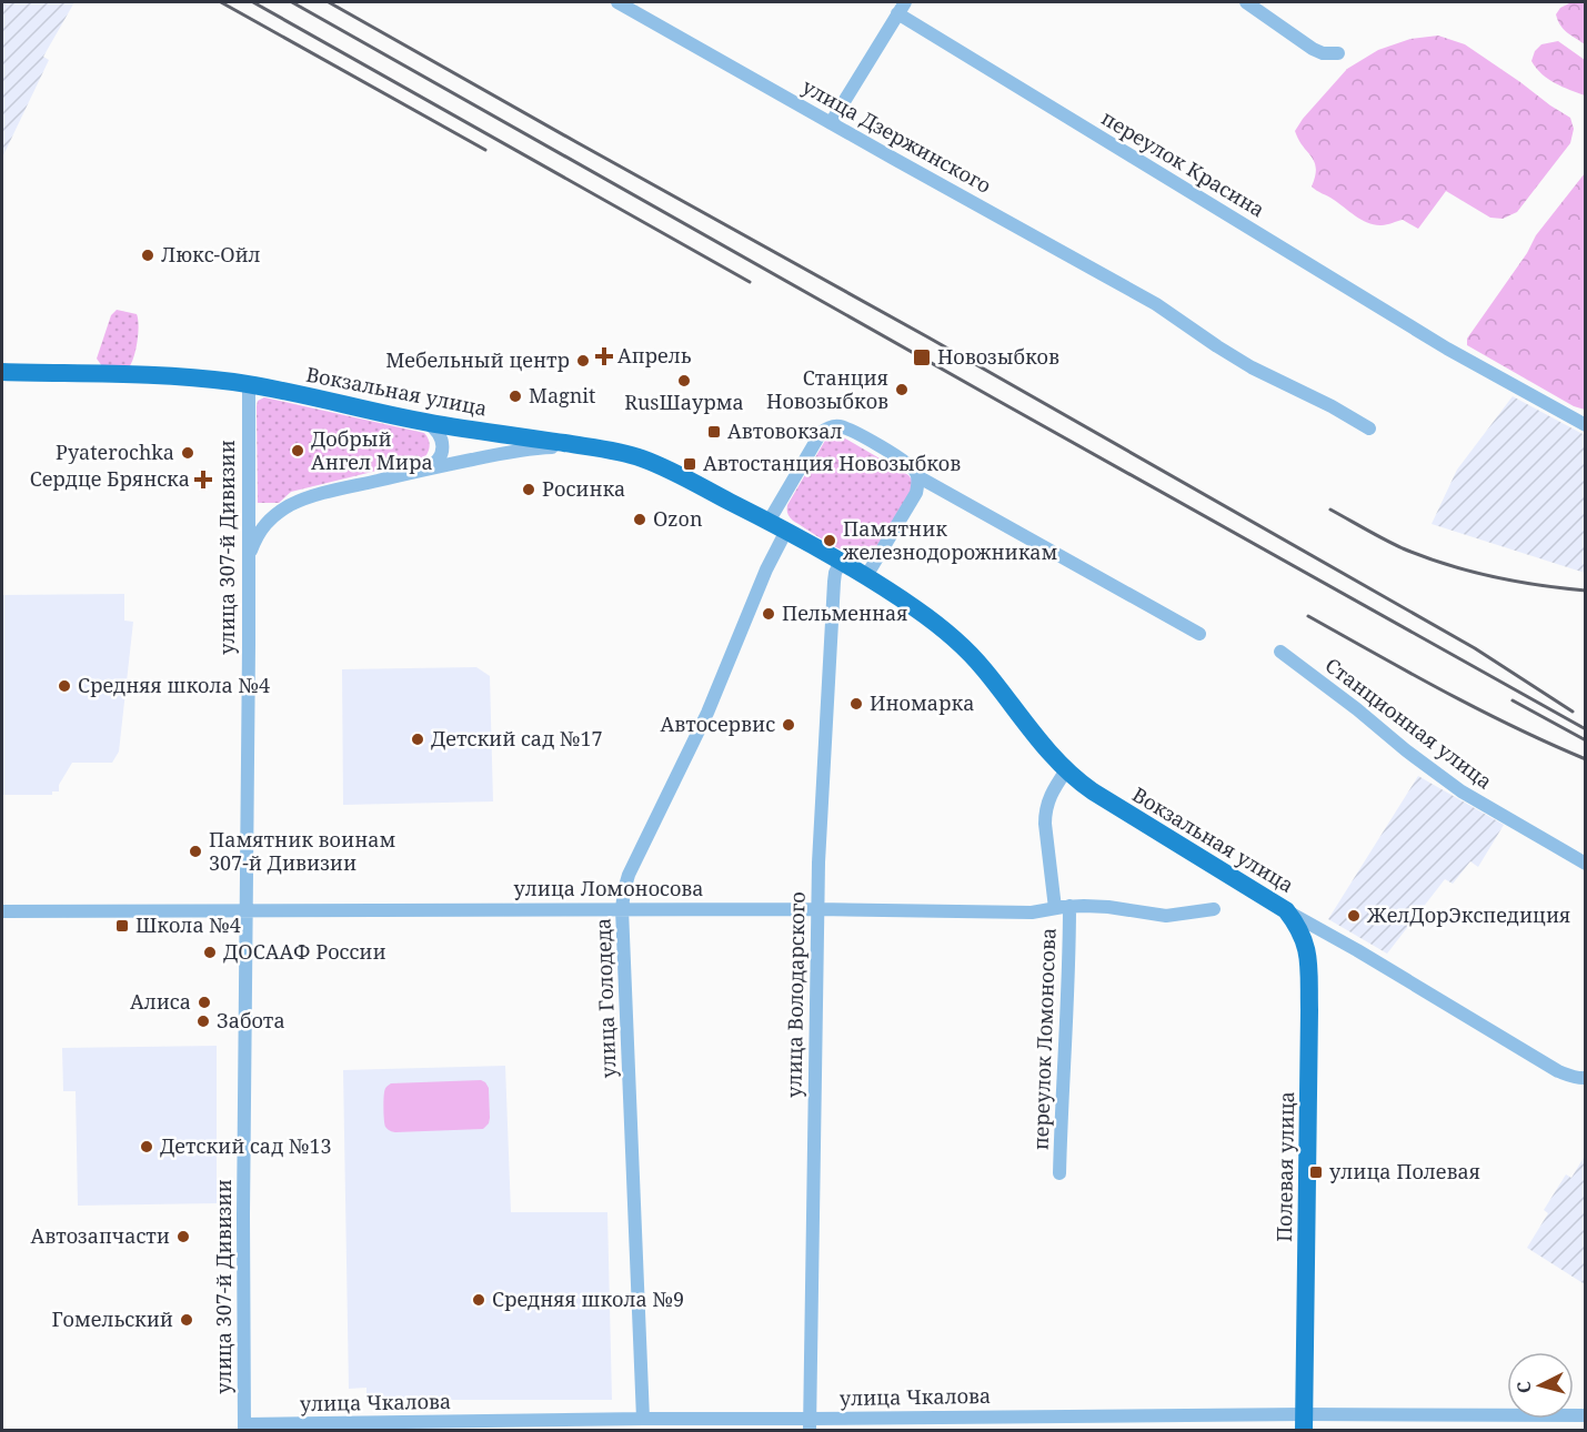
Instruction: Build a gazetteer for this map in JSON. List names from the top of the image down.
{
  "streets": {
    "main road": ["Вокзальная улица", "Полевая улица"],
    "street": [
      "улица Дзержинского",
      "переулок Красина",
      "улица 307-й Дивизии",
      "Станционная улица",
      "улица Ломоносова",
      "улица Володарского",
      "улица Голодеда",
      "переулок Ломоносова",
      "улица Чкалова"
    ]
  },
  "crossings": [
    ["Вокзальная улица", "улица 307-й Дивизии"],
    ["Вокзальная улица", "улица Володарского"],
    ["Вокзальная улица", "улица Голодеда"],
    ["Вокзальная улица", "переулок Ломоносова"],
    ["Вокзальная улица", "Полевая улица"],
    ["улица 307-й Дивизии", "улица Ломоносова"],
    ["улица 307-й Дивизии", "улица Чкалова"],
    ["улица Ломоносова", "улица Володарского"],
    ["улица Ломоносова", "улица Голодеда"],
    ["улица Ломоносова", "переулок Ломоносова"],
    ["улица Володарского", "улица Чкалова"],
    ["улица Голодеда", "улица Чкалова"],
    ["Полевая улица", "улица Чкалова"]
  ],
  "places": {
    "other": [
      "Люкс-Ойл",
      "Мебельный центр",
      "RusШаурма",
      "Станция Новозыбков",
      "Magnit",
      "Добрый Ангел Мира",
      "Pyaterochka",
      "Росинка",
      "Ozon",
      "Памятник железнодорожникам",
      "Пельменная",
      "Средняя школа №4",
      "Иномарка",
      "Автосервис",
      "Детский сад №17",
      "Памятник воинам 307-й Дивизии",
      "ЖелДорЭкспедиция",
      "ДОСААФ России",
      "Алиса",
      "Забота",
      "Детский сад №13",
      "Автозапчасти",
      "Средняя школа №9",
      "Гомельский"
    ],
    "health": ["Апрель", "Сердце Брянска"],
    "transit": [
      "Новозыбков",
      "Автовокзал",
      "Автостанция Новозыбков",
      "Школа №4",
      "улица Полевая"
    ]
  },
  "north": "left"
}
